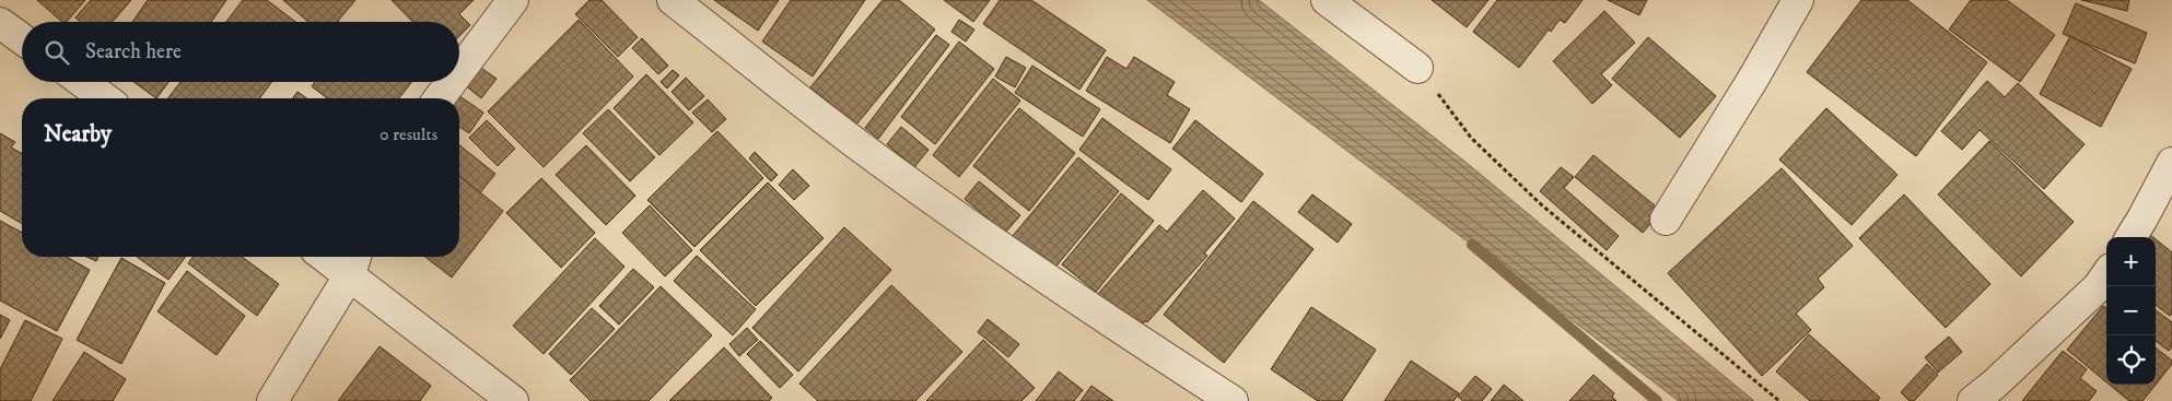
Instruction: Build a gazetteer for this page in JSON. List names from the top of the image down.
{
  "page": {
    "search": "Search here",
    "heading": ["Nearby", "0 results"],
    "map_buttons": ["+", "−"]
  }
}
